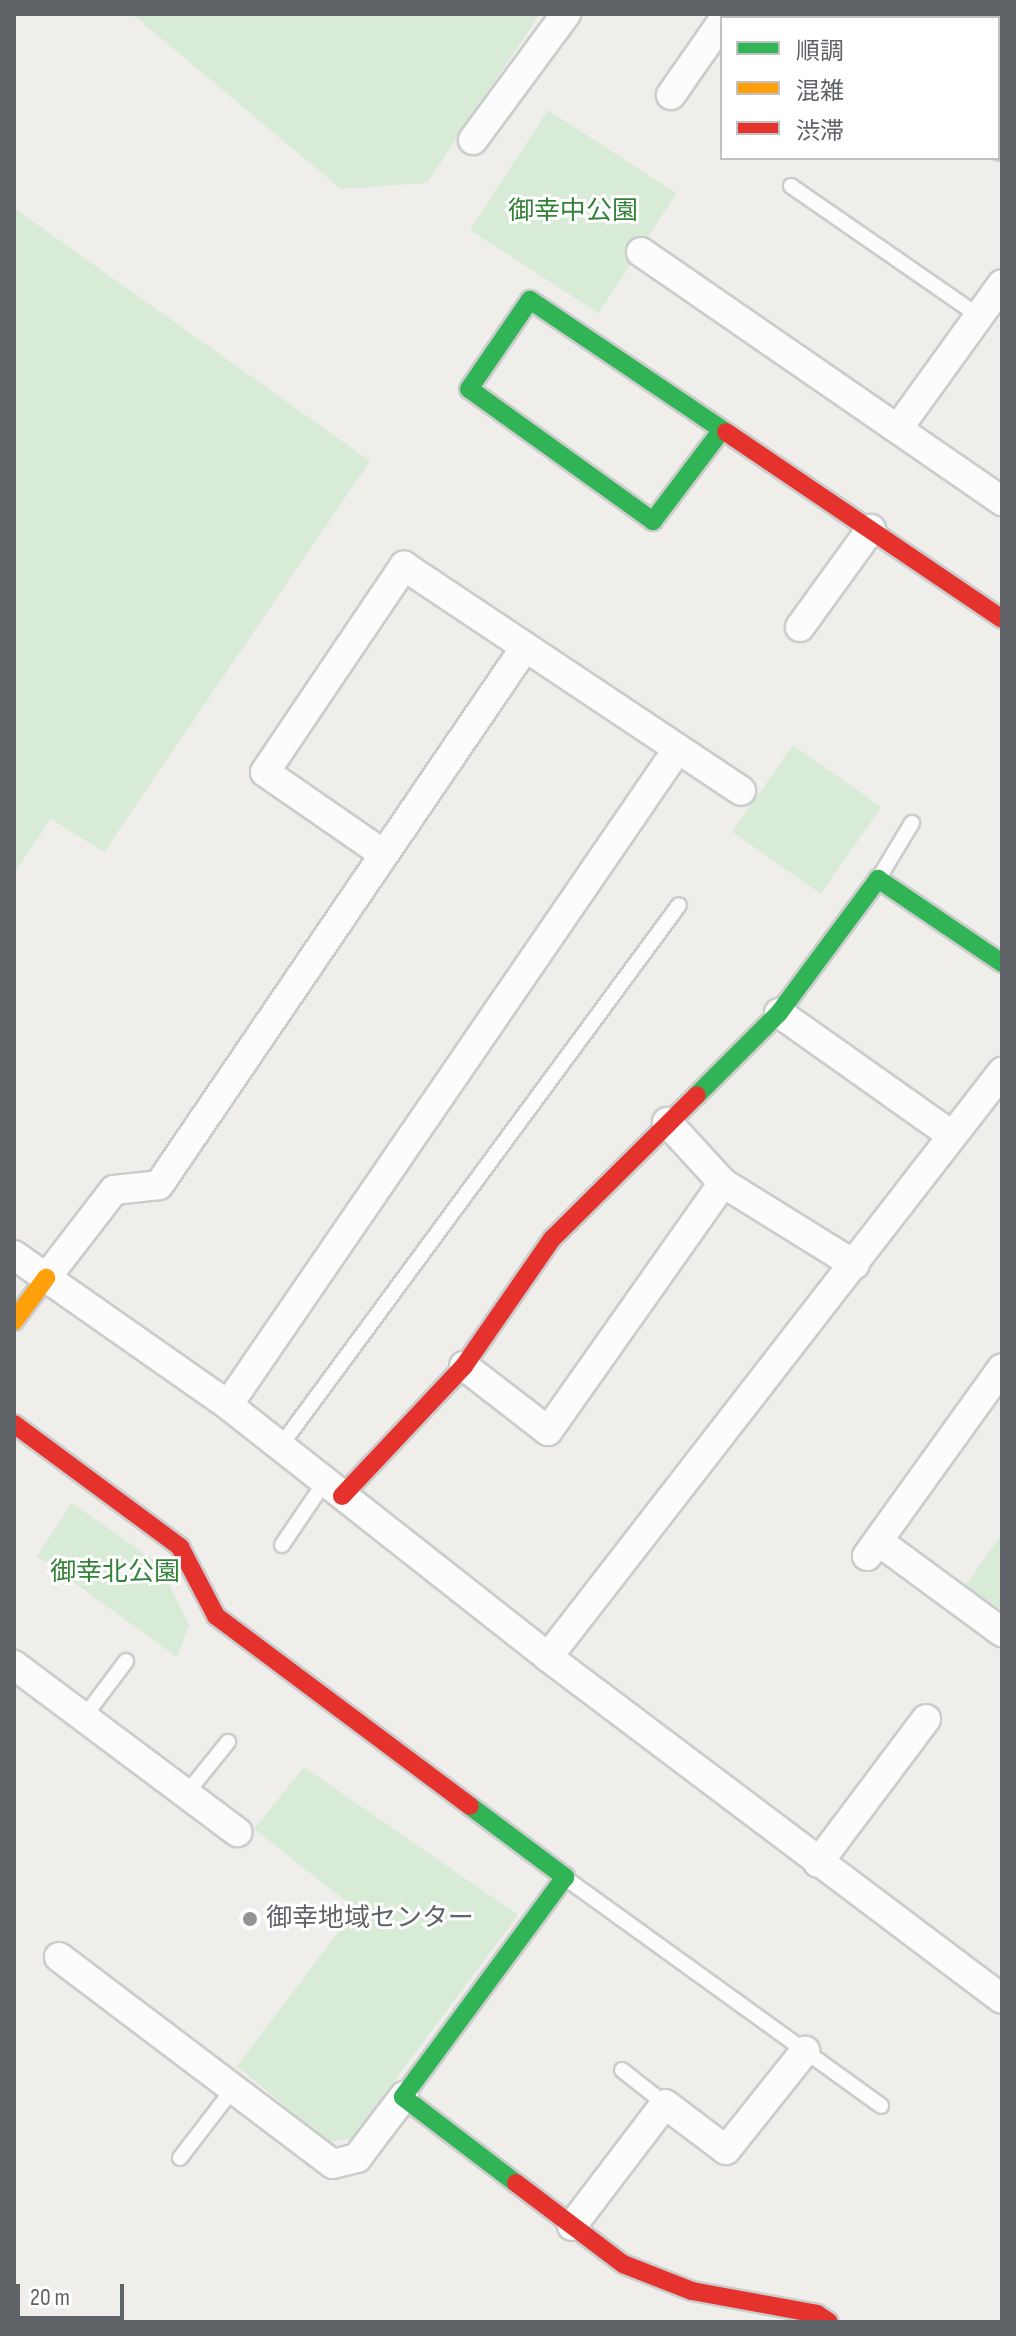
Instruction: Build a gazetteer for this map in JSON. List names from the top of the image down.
{
  "parks": ["御幸中公園", "御幸北公園"],
  "places": ["御幸地域センター"],
  "legend": ["順調", "混雑", "渋滞"],
  "scale_bar": "20 m"
}
